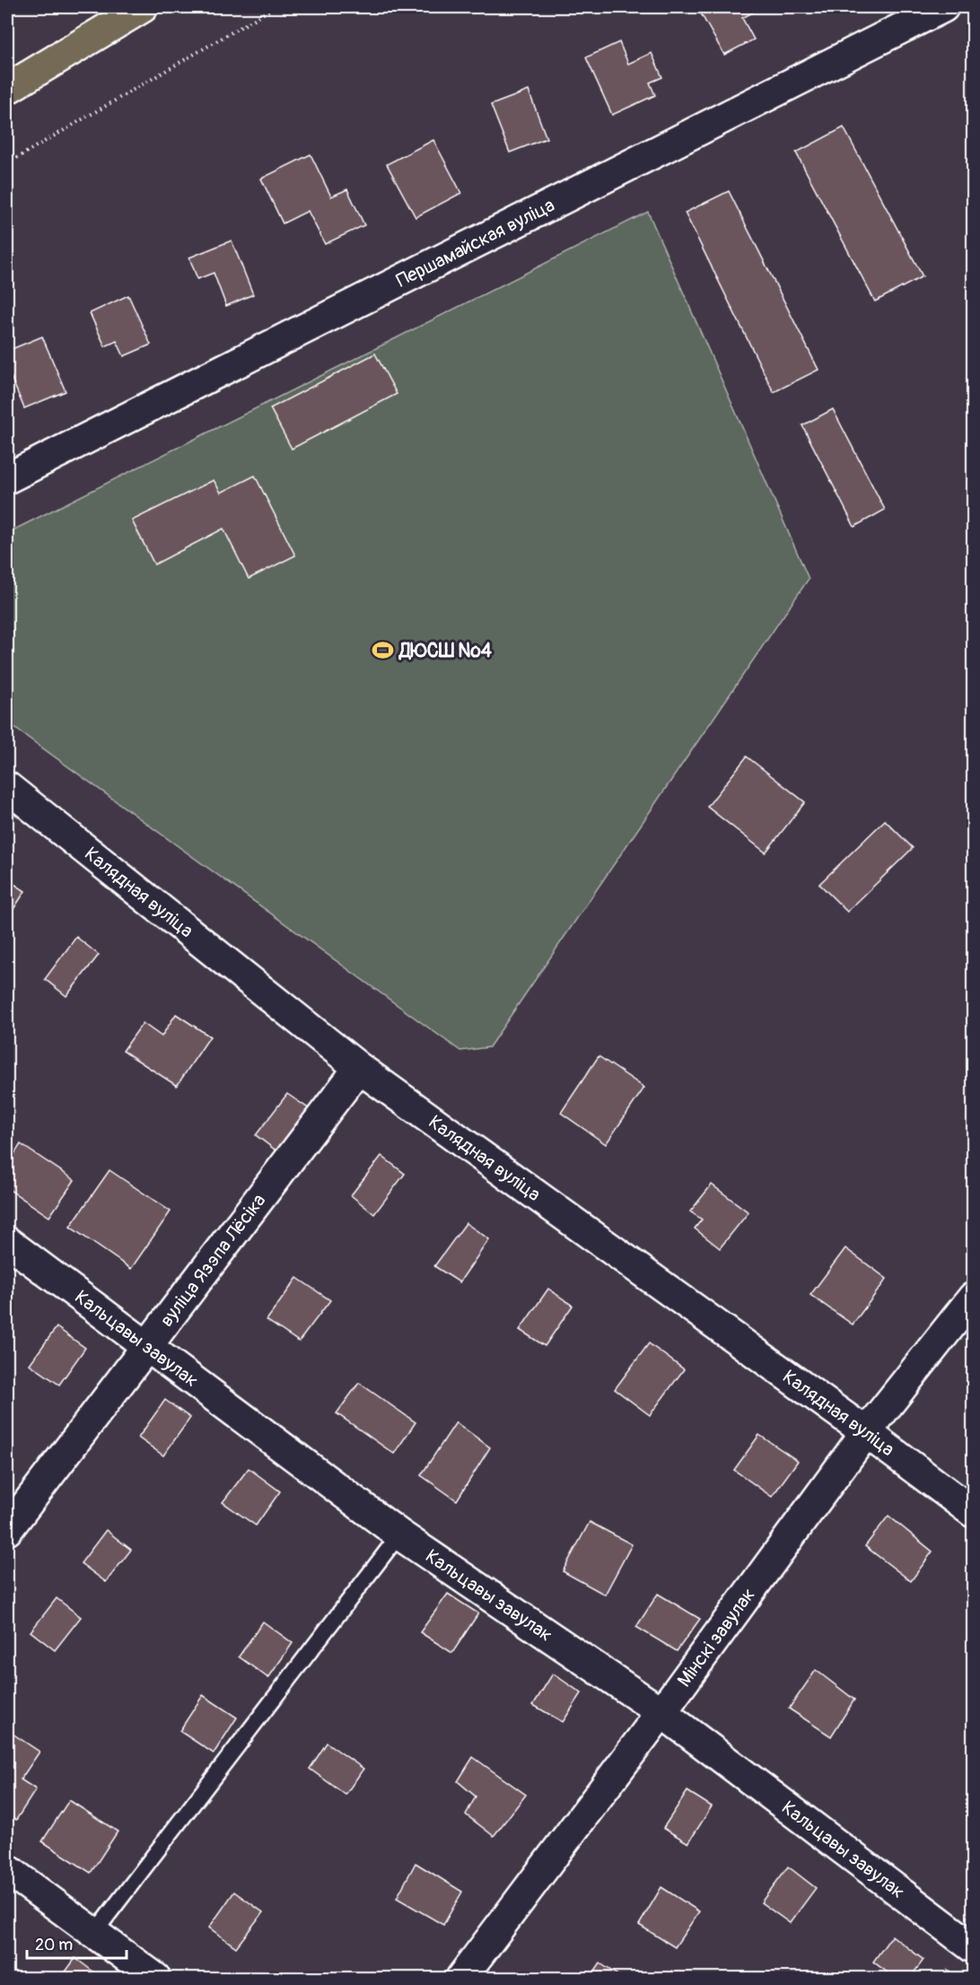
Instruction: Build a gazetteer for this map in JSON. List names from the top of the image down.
{
  "streets": {
    "street": [
      "Першамайская вуліца",
      "Калядная вуліца",
      "вуліца Язэпа Лёсіка",
      "Кальцавы завулак",
      "Мінскі завулак"
    ]
  },
  "crossings": [
    ["Калядная вуліца", "вуліца Язэпа Лёсіка"],
    ["Калядная вуліца", "Мінскі завулак"],
    ["вуліца Язэпа Лёсіка", "Кальцавы завулак"],
    ["Кальцавы завулак", "Мінскі завулак"]
  ],
  "places": {
    "sports": ["ДЮСШ №4"]
  },
  "scale_bar": "20 m"
}
